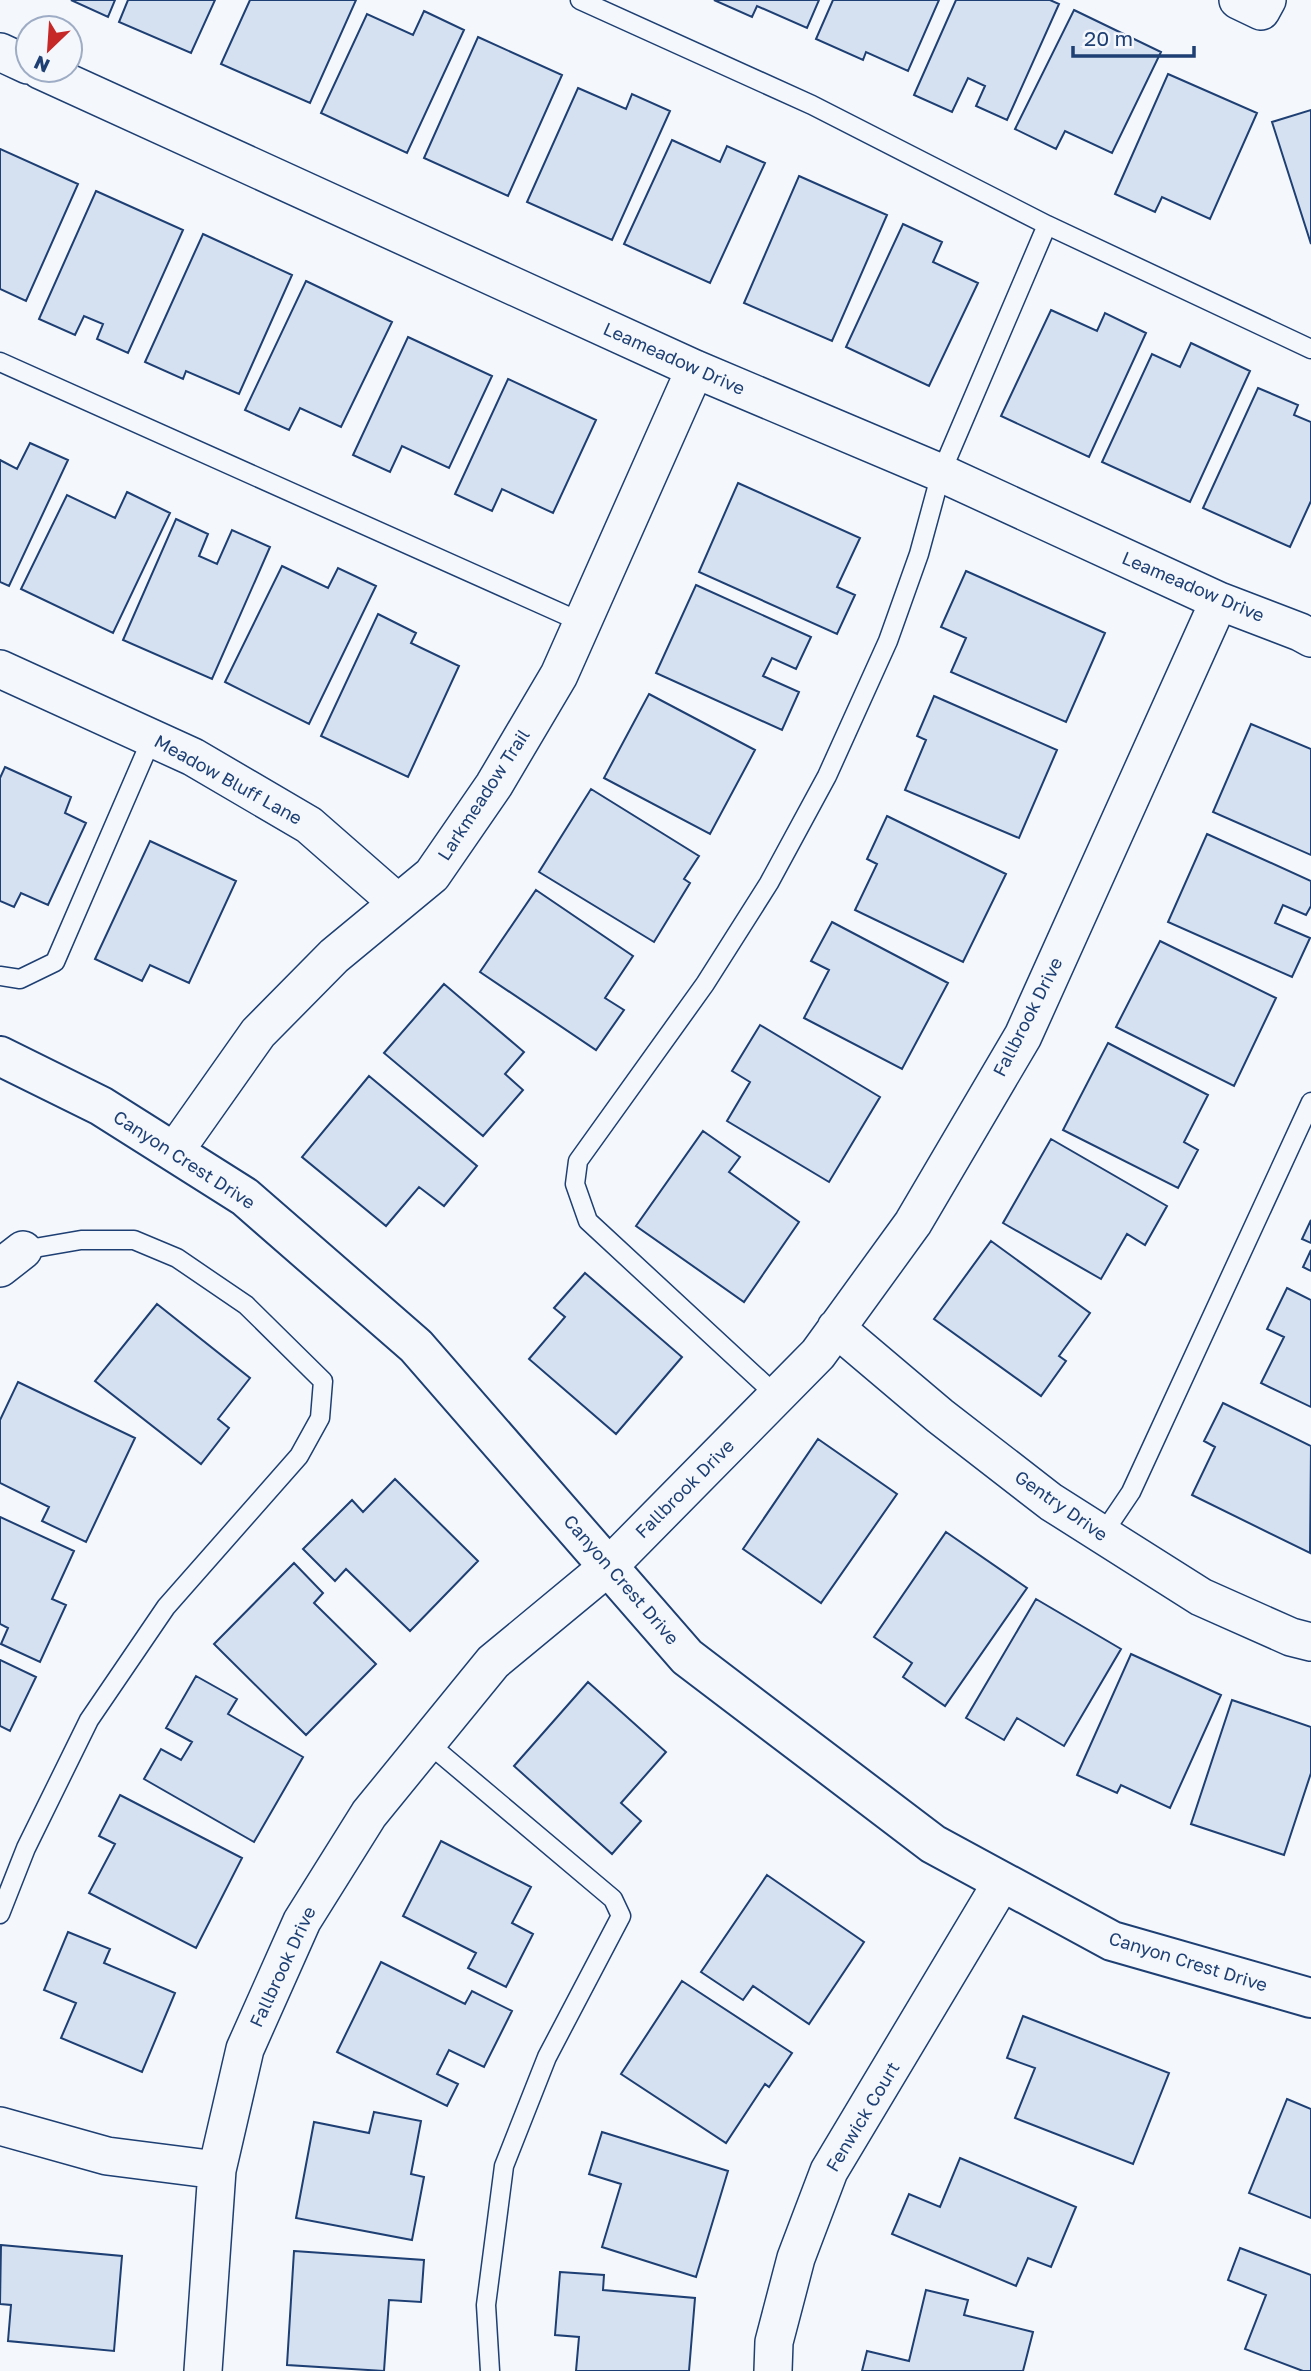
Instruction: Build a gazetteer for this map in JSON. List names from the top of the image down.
{
  "streets": {
    "street": [
      "Leameadow Drive",
      "Meadow Bluff Lane",
      "Larkmeadow Trail",
      "Fallbrook Drive",
      "Canyon Crest Drive",
      "Gentry Drive",
      "Fenwick Court"
    ]
  },
  "crossings": [
    ["Leameadow Drive", "Larkmeadow Trail"],
    ["Leameadow Drive", "Fallbrook Drive"],
    ["Meadow Bluff Lane", "Larkmeadow Trail"],
    ["Larkmeadow Trail", "Canyon Crest Drive"],
    ["Fallbrook Drive", "Canyon Crest Drive"],
    ["Fallbrook Drive", "Gentry Drive"],
    ["Canyon Crest Drive", "Fenwick Court"]
  ],
  "scale_bar": "20 m",
  "north": "bottom left"
}
